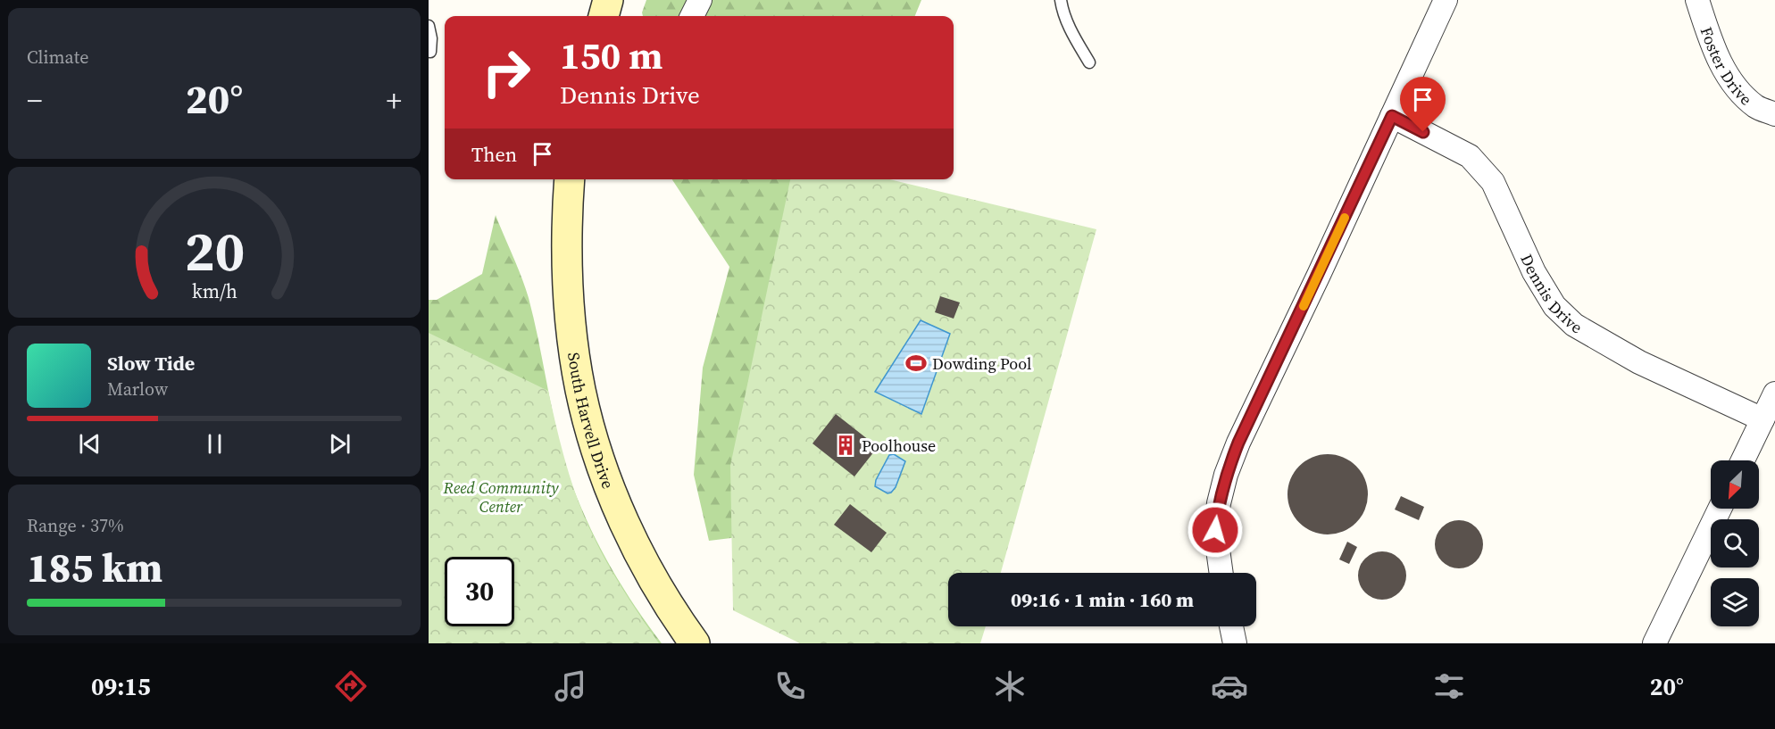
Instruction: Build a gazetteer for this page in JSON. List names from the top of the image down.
{
  "streets": {
    "main road": ["South Harvell Drive"],
    "street": ["Foster Drive", "Dennis Drive"]
  },
  "parks": ["Reed Community Center"],
  "places": {
    "sports": ["Dowding Pool"],
    "building": ["Poolhouse"]
  },
  "north": "bottom left",
  "page": {
    "tile": [
      "Climate",
      ["Range · 37%", "185 km"]
    ],
    "turn": ["150 m", "Dennis Drive"],
    "heat": ["−", "20°", "+"],
    "then": "Then",
    "song": ["Slow Tide", "Marlow"],
    "limit": "30",
    "trip": "09:16 · 1 min · 160 m",
    "tabs": ["09:15", "20°"],
    "gauge": ["20", "km/h"]
  }
}
